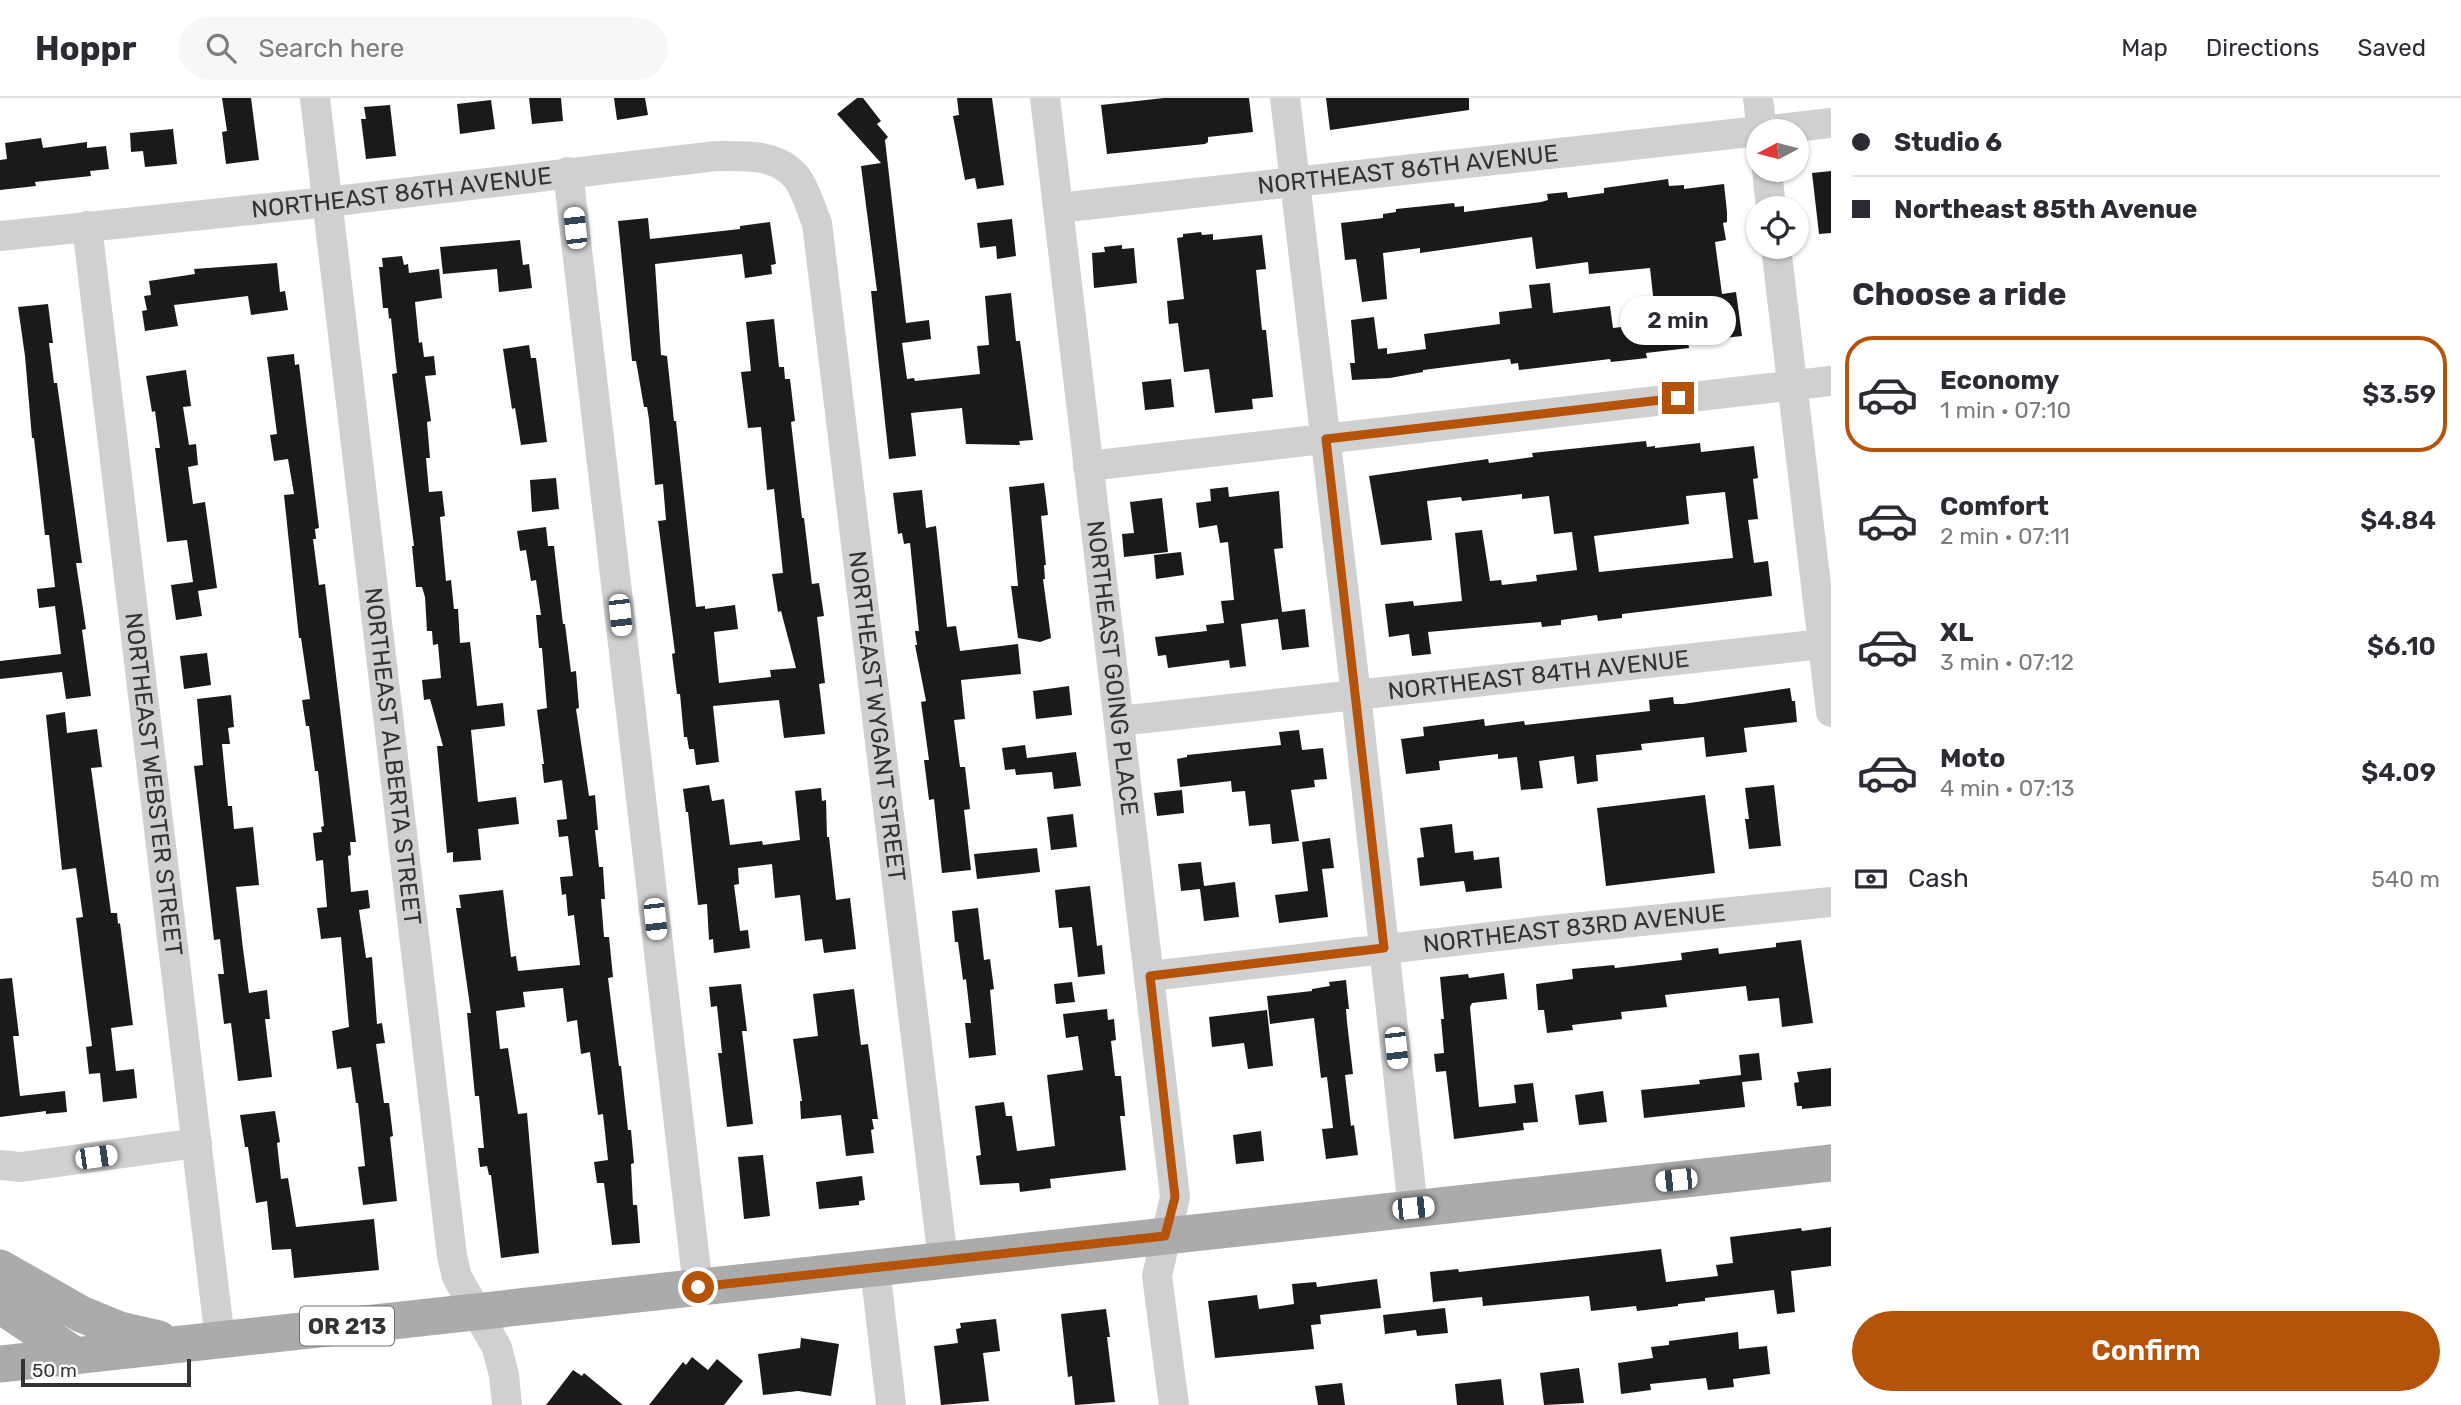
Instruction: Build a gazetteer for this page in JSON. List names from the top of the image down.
{
  "streets": {
    "main road": ["OR 213"],
    "street": [
      "NORTHEAST 86TH AVENUE",
      "NORTHEAST GOING PLACE",
      "NORTHEAST 84TH AVENUE",
      "NORTHEAST WYGANT STREET",
      "NORTHEAST ALBERTA STREET",
      "NORTHEAST WEBSTER STREET",
      "NORTHEAST 83RD AVENUE"
    ]
  },
  "crossings": [
    ["NORTHEAST 86TH AVENUE", "NORTHEAST GOING PLACE"],
    ["NORTHEAST 86TH AVENUE", "NORTHEAST WYGANT STREET"],
    ["NORTHEAST 86TH AVENUE", "NORTHEAST ALBERTA STREET"],
    ["NORTHEAST 86TH AVENUE", "NORTHEAST WEBSTER STREET"],
    ["NORTHEAST GOING PLACE", "NORTHEAST 84TH AVENUE"],
    ["NORTHEAST GOING PLACE", "NORTHEAST 83RD AVENUE"],
    ["NORTHEAST GOING PLACE", "OR 213"],
    ["NORTHEAST WYGANT STREET", "OR 213"],
    ["NORTHEAST ALBERTA STREET", "OR 213"],
    ["NORTHEAST WEBSTER STREET", "OR 213"]
  ],
  "scale_bar": "50 m",
  "north": "left",
  "page": {
    "header": "Hoppr",
    "search": "Search here",
    "nav": ["Map", "Directions", "Saved"],
    "banner": ["Studio 6", "Northeast 85th Avenue"],
    "heading": "Choose a ride",
    "bubble": "2 min",
    "list": [
      {
        "name": "Economy",
        "note": "1 min · 07:10",
        "value": "$3.59"
      },
      {
        "name": "Comfort",
        "note": "2 min · 07:11",
        "value": "$4.84"
      },
      {
        "name": "XL",
        "note": "3 min · 07:12",
        "value": "$6.10"
      },
      {
        "name": "Moto",
        "note": "4 min · 07:13",
        "value": "$4.09"
      }
    ],
    "pay": ["Cash", "540 m"],
    "buttons": "Confirm",
    "scale": "50 m"
  }
}
